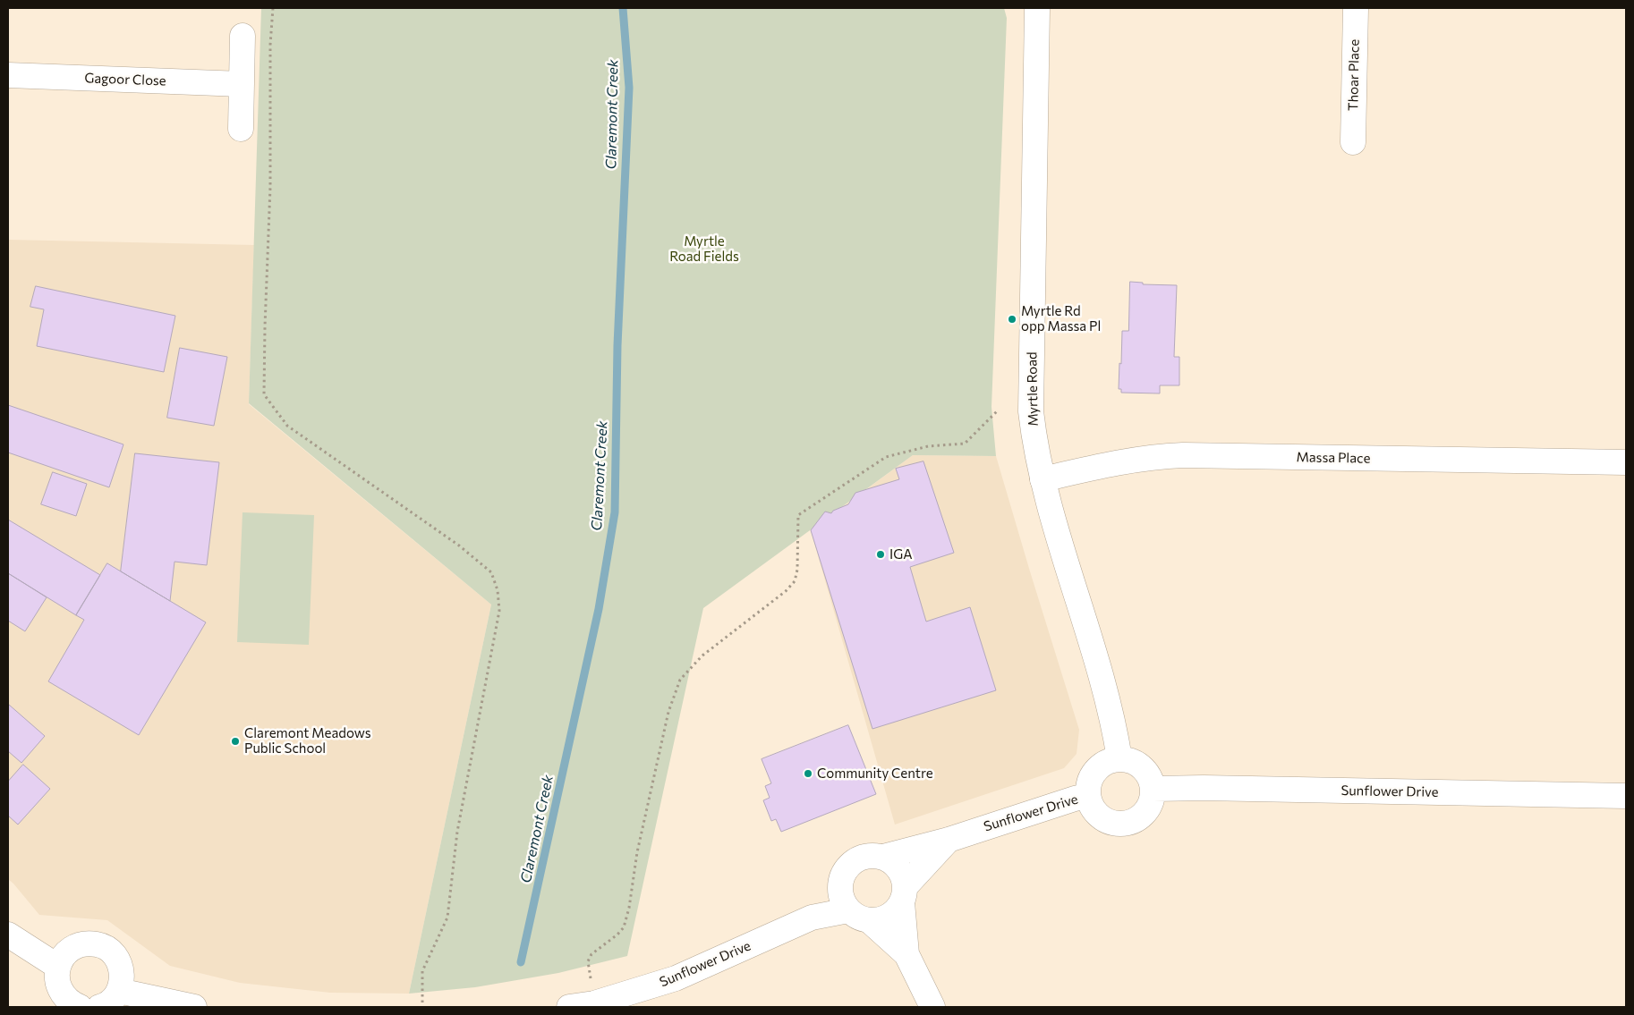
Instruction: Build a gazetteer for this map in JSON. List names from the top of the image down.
{
  "streets": {
    "street": [
      "Thoar Place",
      "Gagoor Close",
      "Myrtle Road",
      "Massa Place",
      "Sunflower Drive"
    ]
  },
  "crossings": [
    ["Myrtle Road", "Massa Place"],
    ["Myrtle Road", "Sunflower Drive"]
  ],
  "water": ["Claremont Creek"],
  "parks": ["Myrtle Road Fields"],
  "places": [
    "Myrtle Rd opp Massa Pl",
    "IGA",
    "Claremont Meadows Public School",
    "Community Centre"
  ]
}
